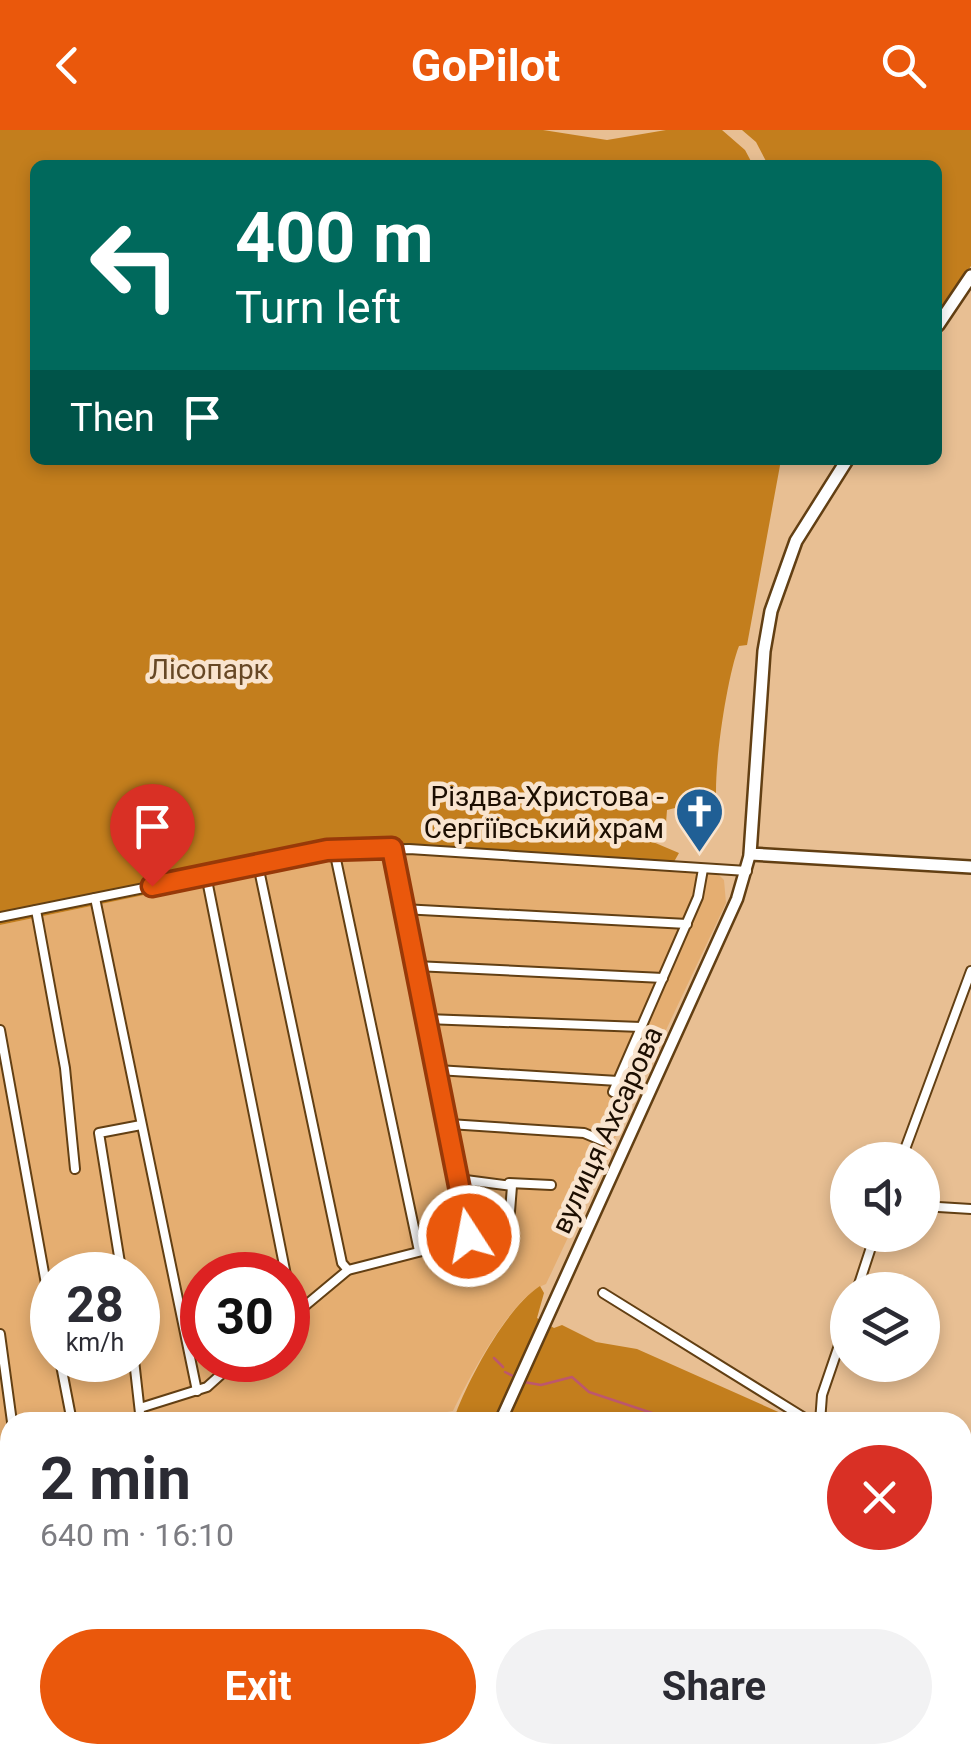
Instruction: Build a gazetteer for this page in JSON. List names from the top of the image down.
{
  "streets": {
    "main road": ["вулиця Ахсарова"]
  },
  "parks": ["Лісопарк"],
  "places": {
    "church": ["Різдва-Христова - Сергіївський храм"]
  },
  "page": {
    "header": "GoPilot",
    "turn": ["400 m", "Turn left"],
    "then": "Then",
    "speed": "28 km/h",
    "limit": "30",
    "heading": ["2 min", "640 m · 16:10"],
    "buttons": ["Exit", "Share"]
  }
}
